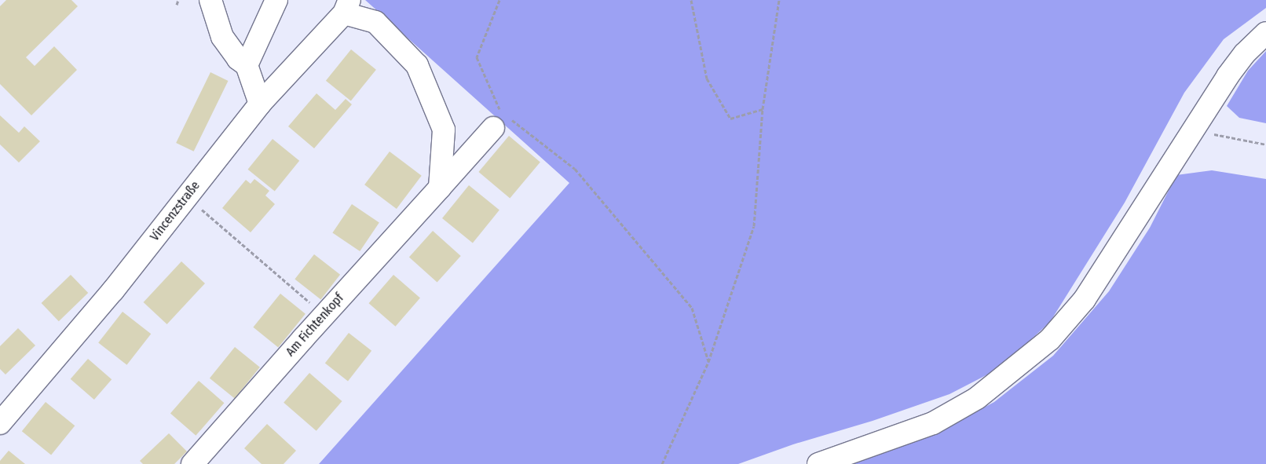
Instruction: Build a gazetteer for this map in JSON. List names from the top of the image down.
{
  "streets": {
    "street": ["Vincenzstraße", "Am Fichtenkopf"]
  }
}
